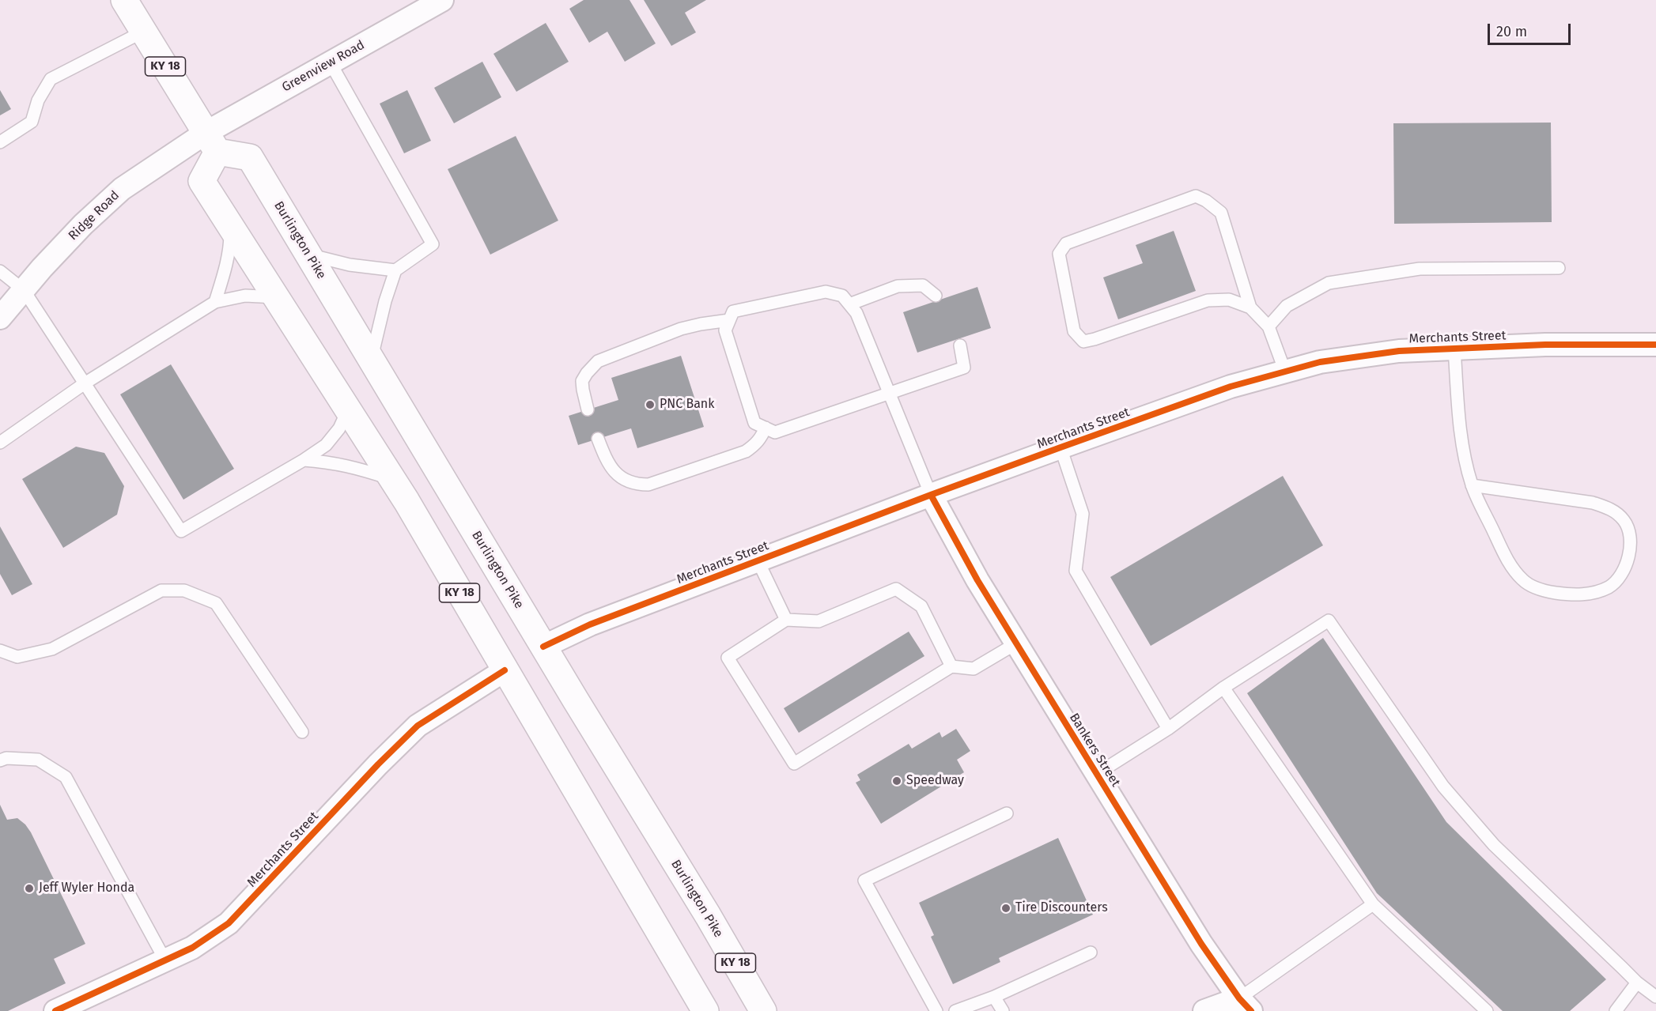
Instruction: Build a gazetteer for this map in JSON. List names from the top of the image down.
{
  "streets": {
    "main road": ["KY 18", "Burlington Pike"],
    "street": [
      "Greenview Road",
      "Ridge Road",
      "Merchants Street",
      "Bankers Street"
    ]
  },
  "crossings": [
    ["KY 18", "Greenview Road"],
    ["KY 18", "Ridge Road"],
    ["KY 18", "Burlington Pike"],
    ["KY 18", "Merchants Street"],
    ["Greenview Road", "Ridge Road"],
    ["Greenview Road", "Burlington Pike"],
    ["Ridge Road", "Burlington Pike"],
    ["Burlington Pike", "Merchants Street"],
    ["Merchants Street", "Bankers Street"]
  ],
  "places": [
    "PNC Bank",
    "Speedway",
    "Jeff Wyler Honda",
    "Tire Discounters"
  ],
  "scale_bar": "20 m"
}
